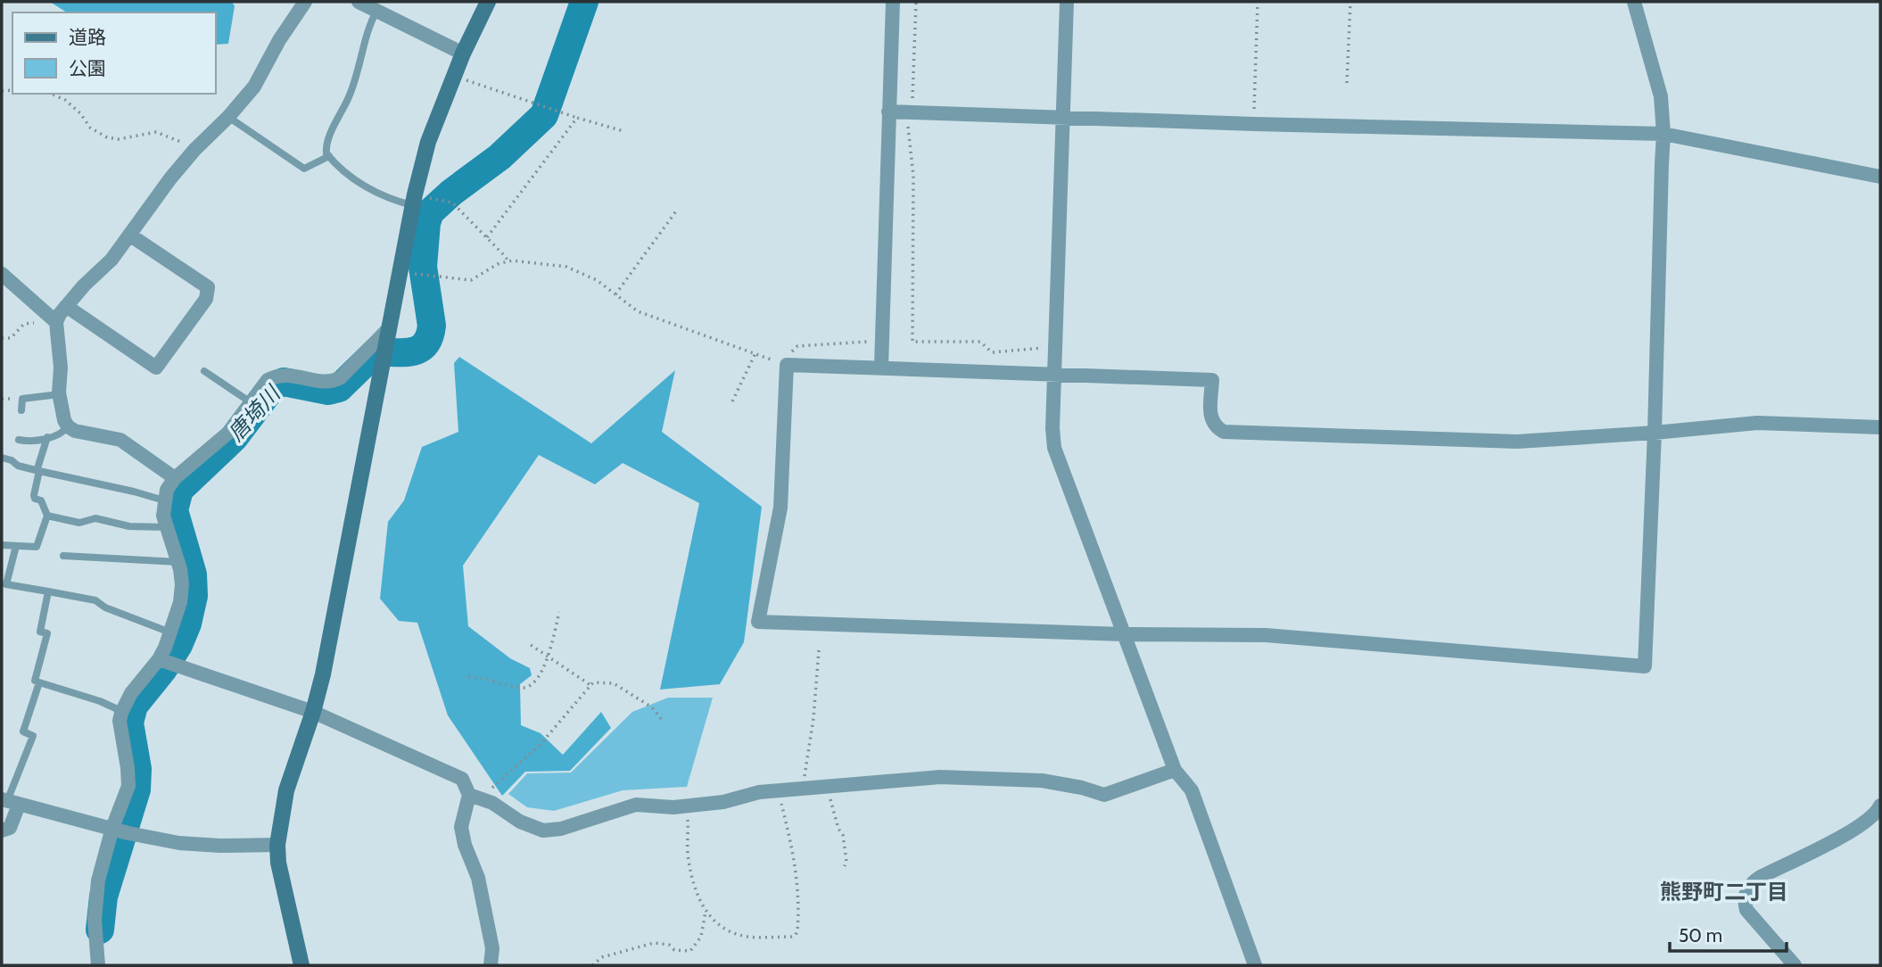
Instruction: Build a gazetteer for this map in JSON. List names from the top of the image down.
{
  "districts": ["熊野町二丁目"],
  "water": ["唐埼川"],
  "legend": ["道路", "公園"],
  "scale_bar": "50 m"
}
